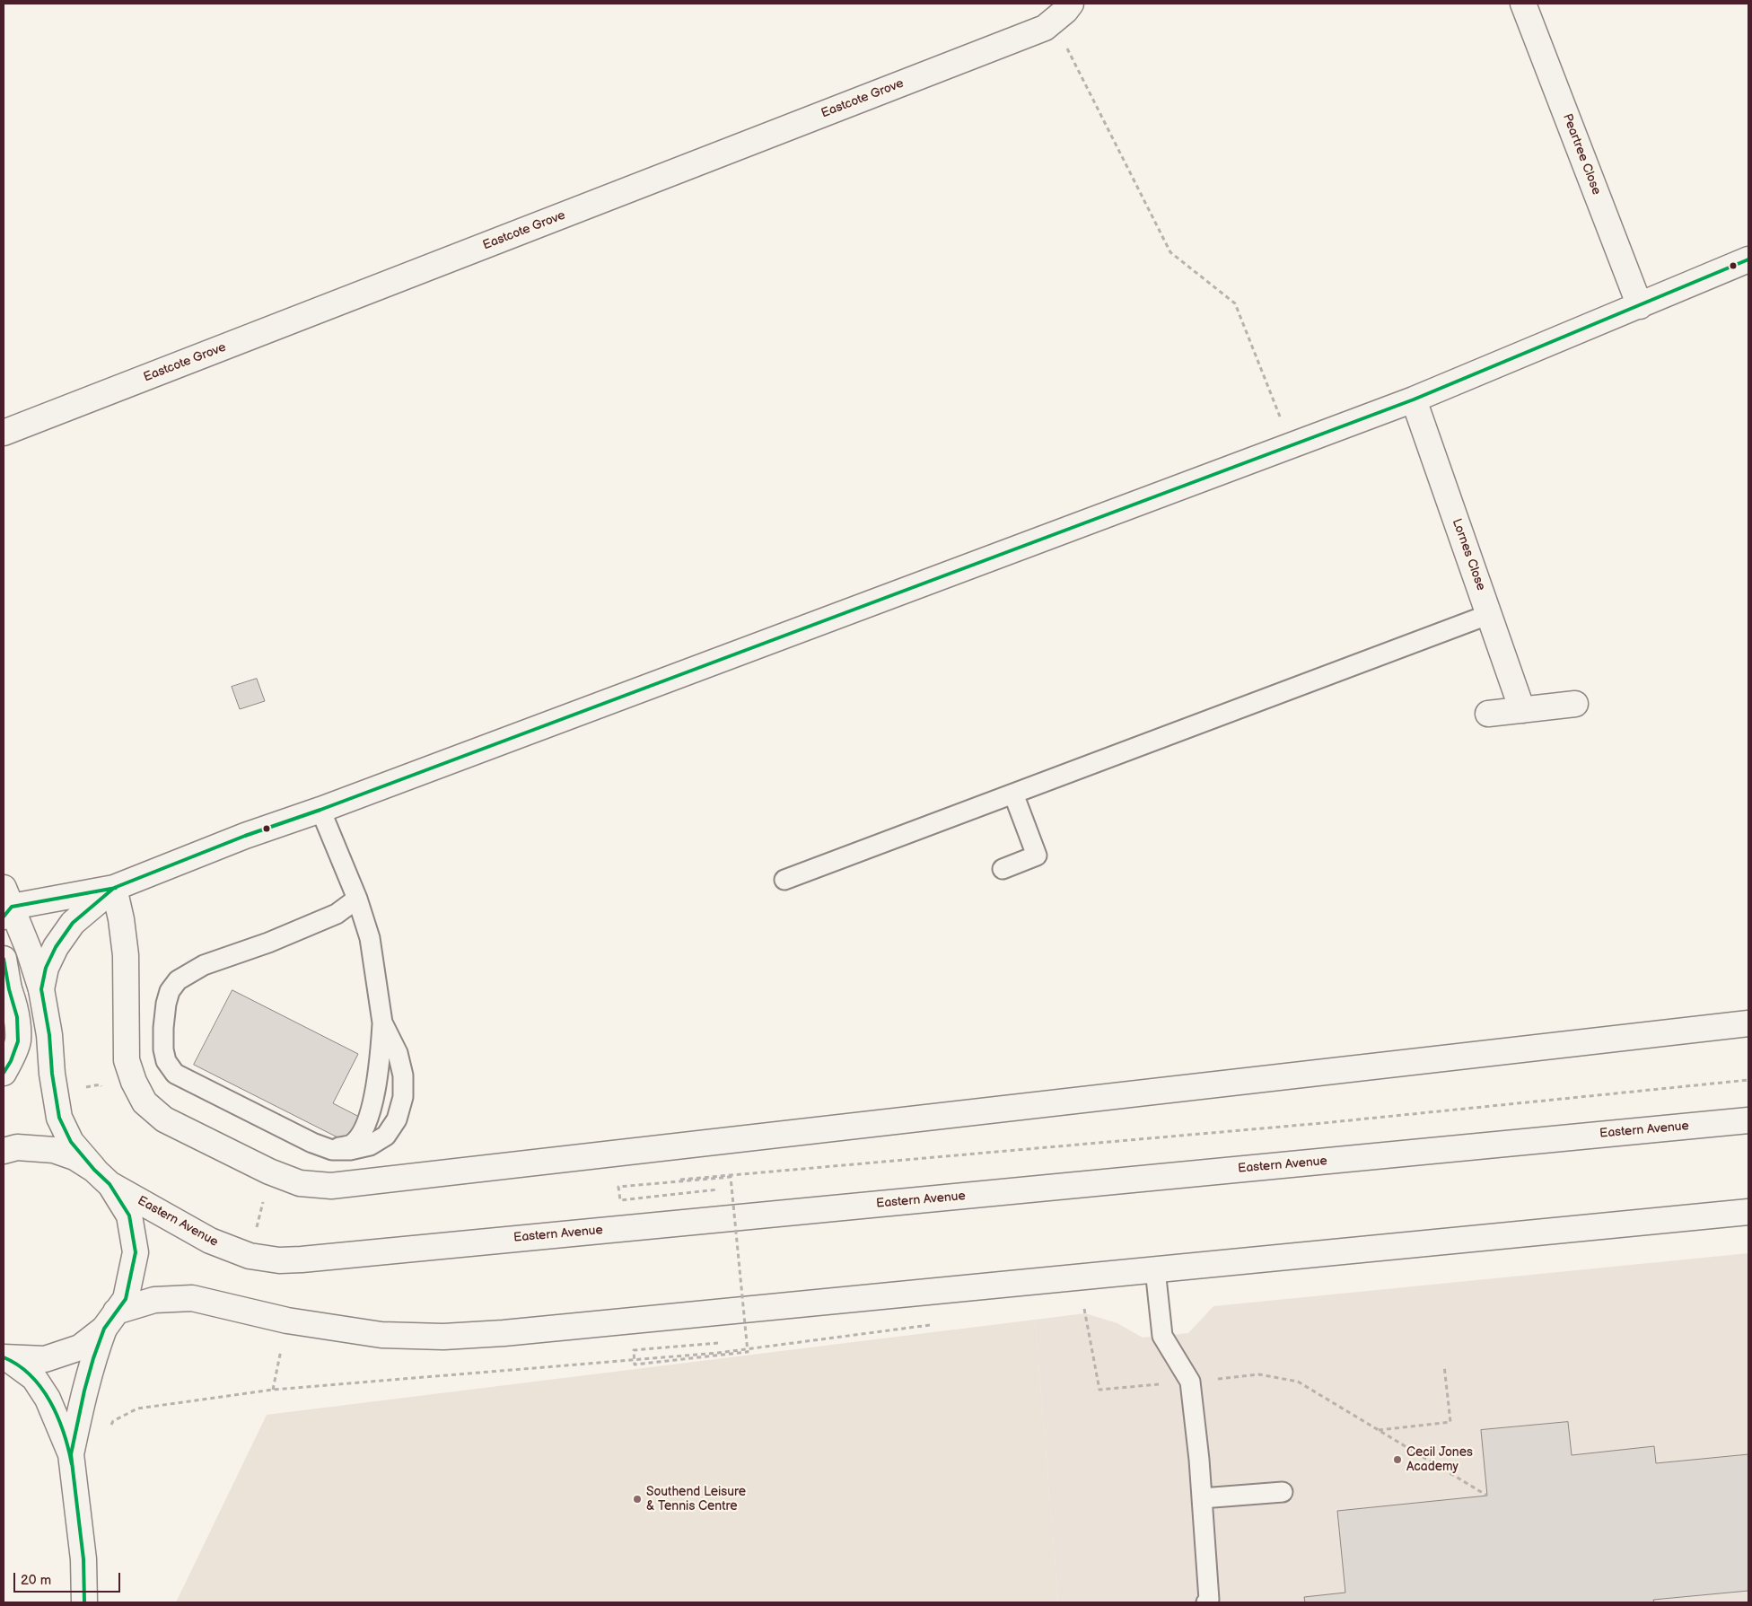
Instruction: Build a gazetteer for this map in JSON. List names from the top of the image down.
{
  "streets": {
    "street": [
      "Eastcote Grove",
      "Peartree Close",
      "Lornes Close",
      "Eastern Avenue"
    ]
  },
  "places": ["Cecil Jones Academy", "Southend Leisure & Tennis Centre"],
  "scale_bar": "20 m"
}
